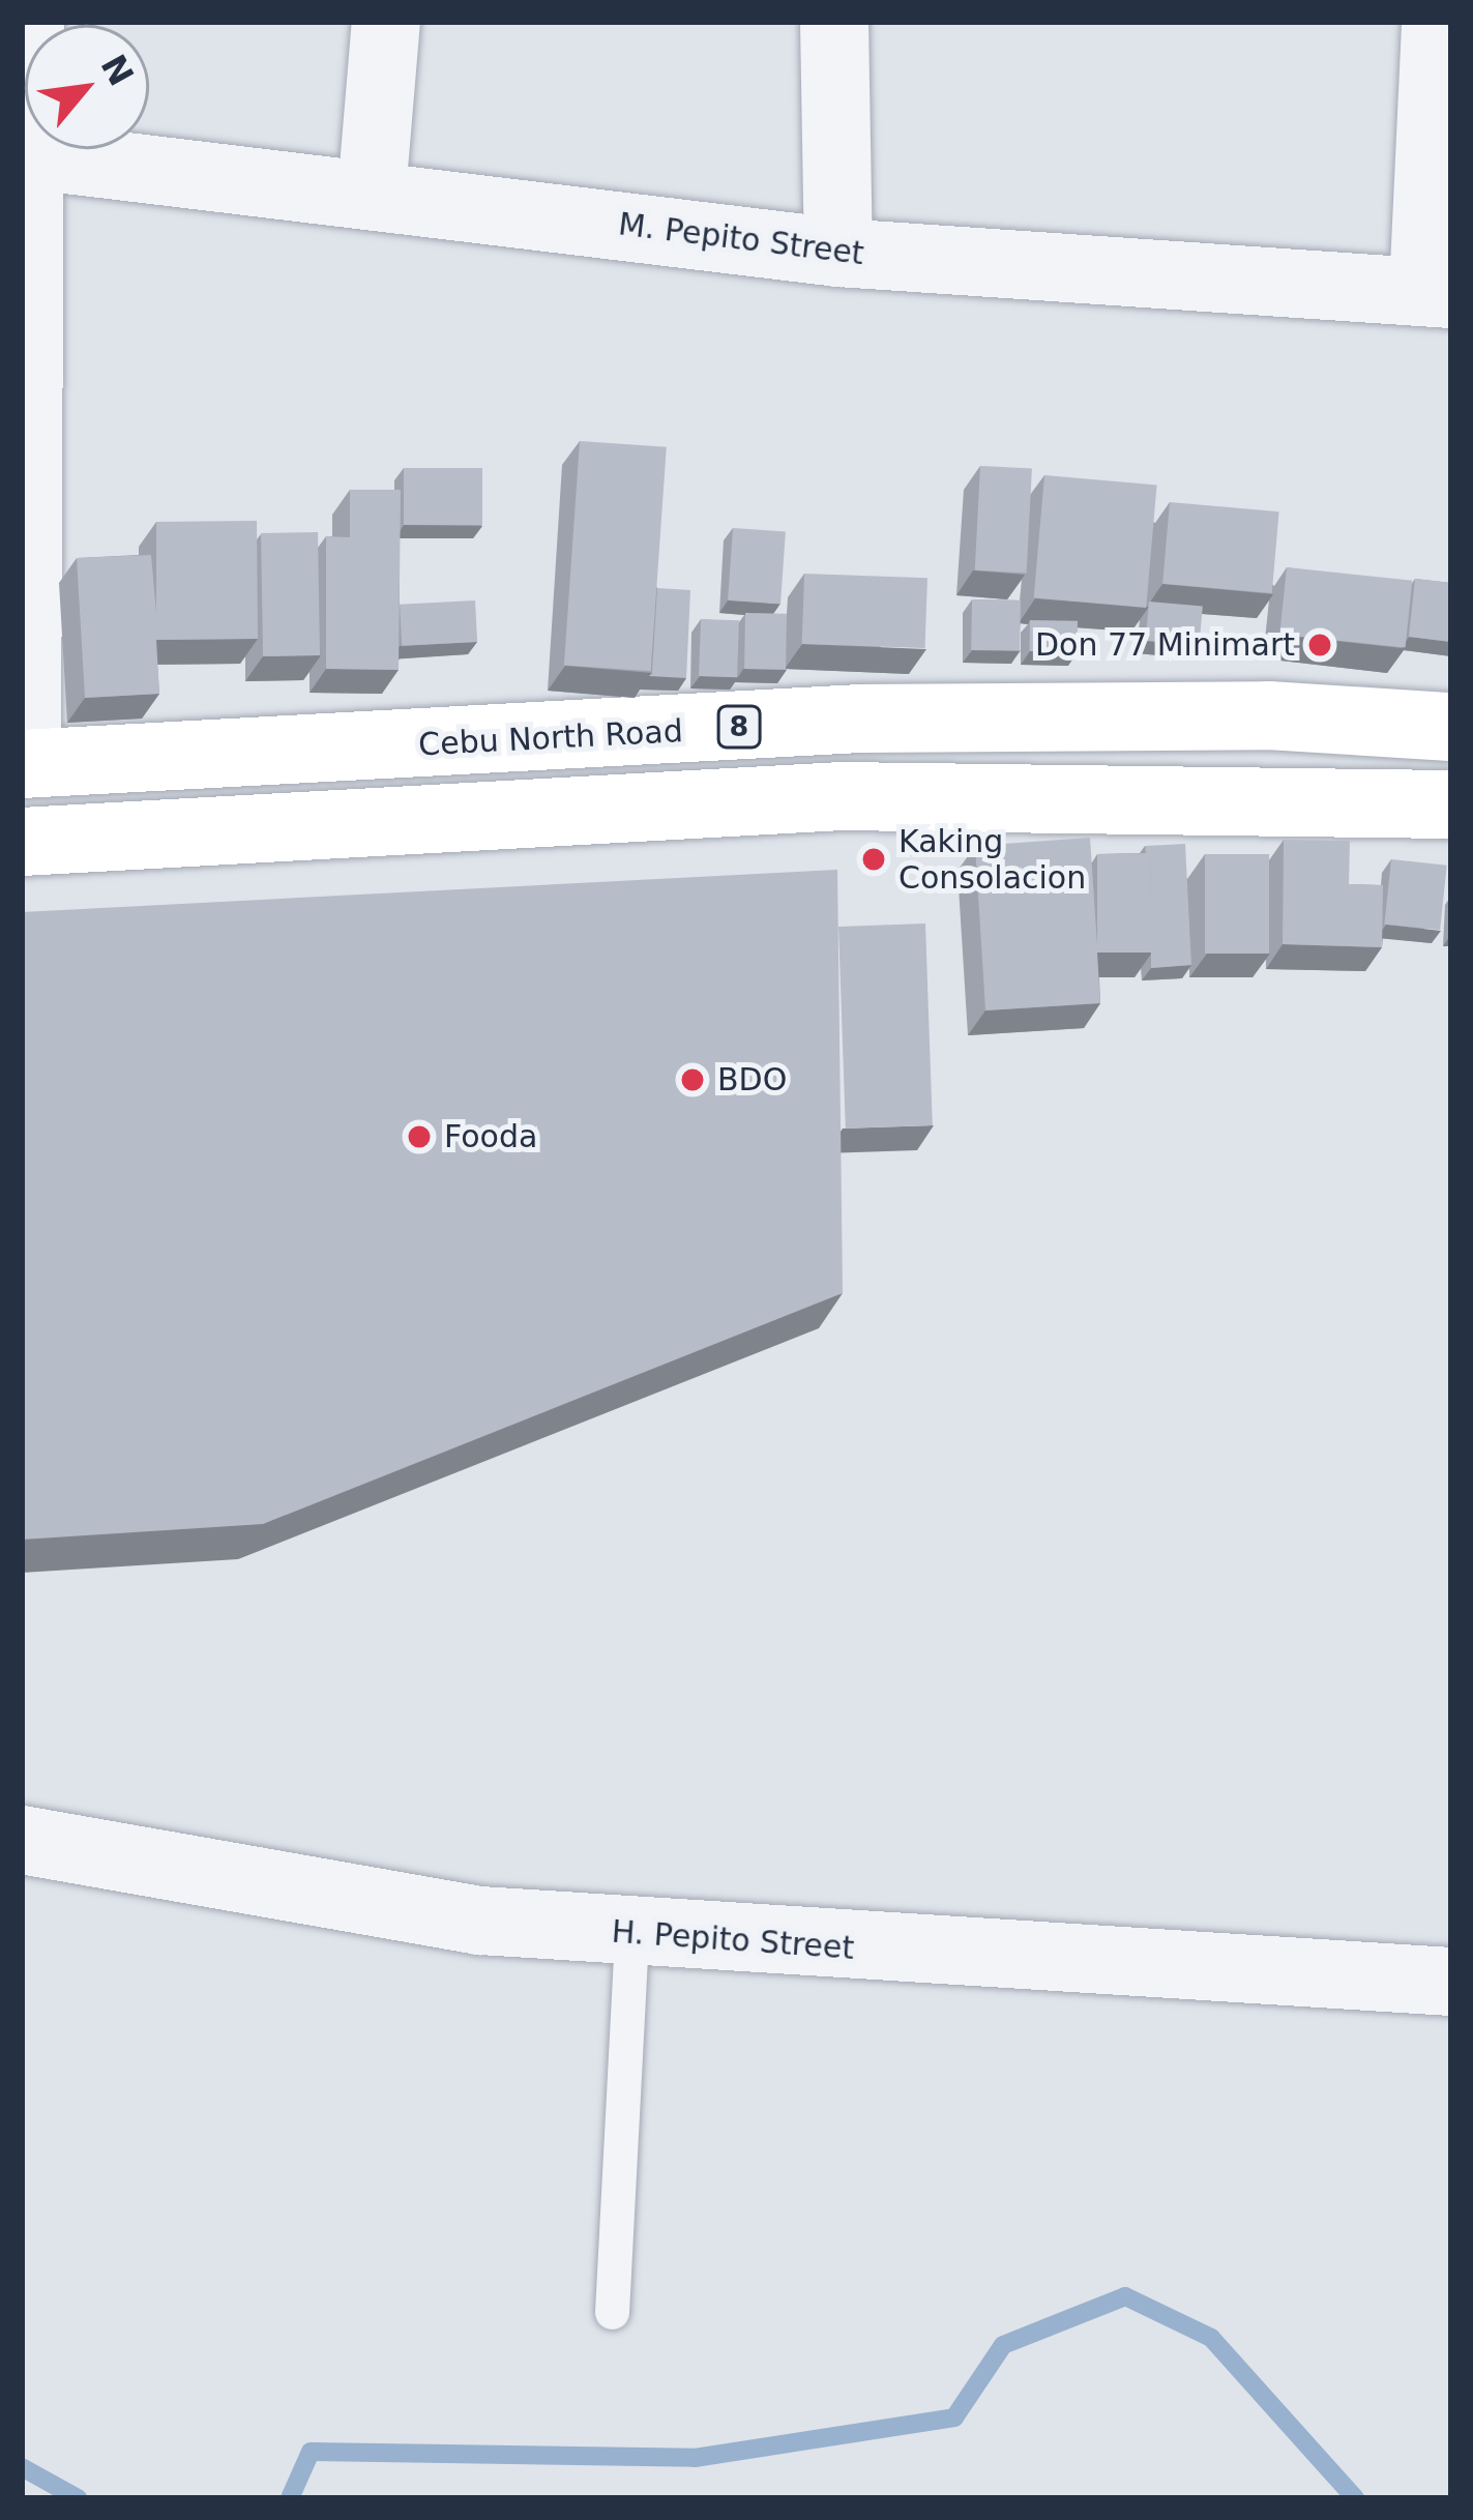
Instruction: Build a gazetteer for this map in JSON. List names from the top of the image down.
{
  "streets": {
    "main road": ["8", "Cebu North Road"],
    "street": ["M. Pepito Street", "H. Pepito Street"]
  },
  "places": [
    "Don 77 Minimart",
    "Kaking Consolacion",
    "BDO",
    "Fooda"
  ],
  "north": "top right"
}
